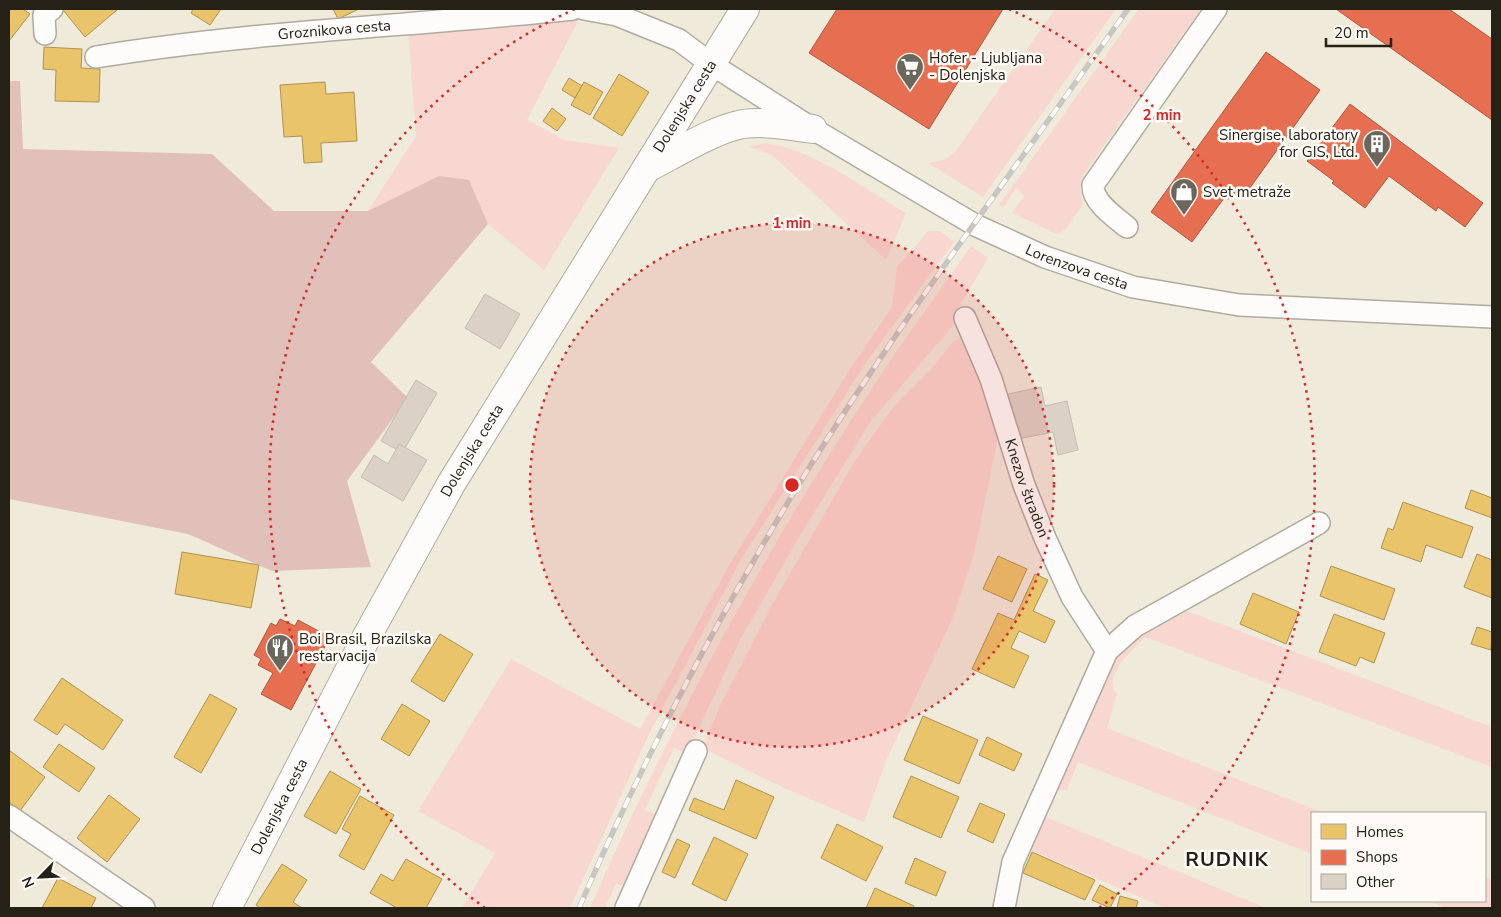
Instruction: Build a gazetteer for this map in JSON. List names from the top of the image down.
{
  "streets": {
    "main road": ["Dolenjska cesta"],
    "street": ["Groznikova cesta", "Lorenzova cesta", "Knezov štradon"]
  },
  "crossings": [
    ["Dolenjska cesta", "Lorenzova cesta"]
  ],
  "districts": ["RUDNIK"],
  "places": {
    "supermarket": ["Hofer - Ljubljana - Dolenjska"],
    "building": ["Sinergise, laboratory for GIS, Ltd."],
    "shop": ["Svet metraže"],
    "restaurant": ["Boi Brasil, Brazilska restarvacija"]
  },
  "legend": ["Homes", "Shops", "Other"],
  "scale_bar": "20 m",
  "north": "bottom left",
  "rings": ["2 min", "1 min"]
}
